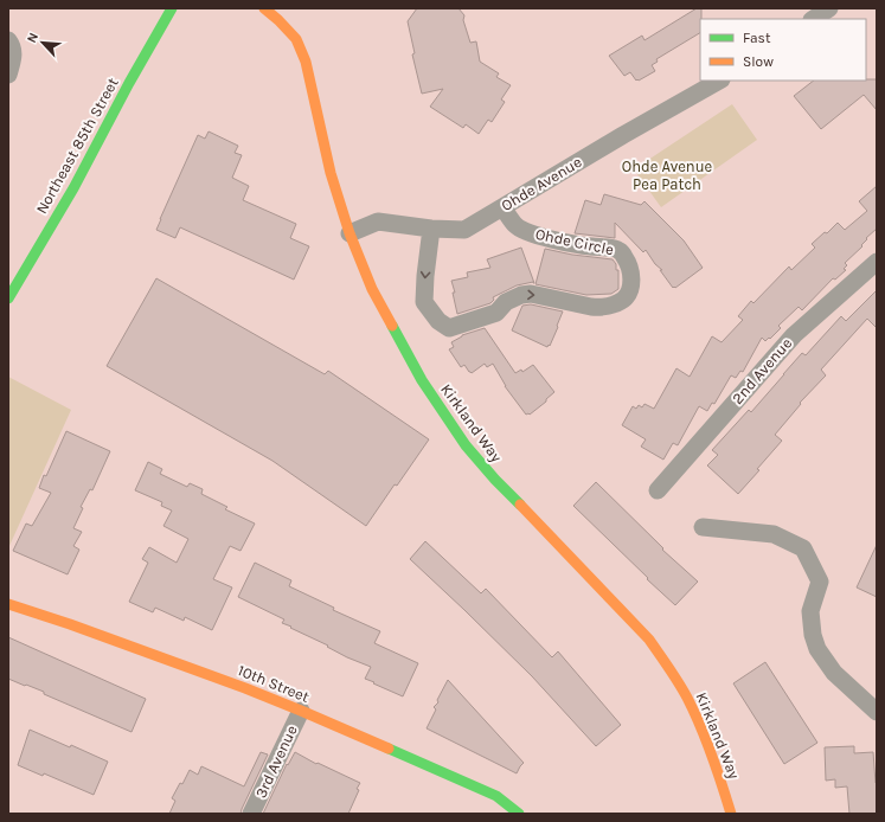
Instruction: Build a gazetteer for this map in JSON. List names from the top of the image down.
{
  "streets": {
    "main road": ["Northeast 85th Street", "Kirkland Way", "10th Street"],
    "street": [
      "Ohde Avenue",
      "Ohde Circle",
      "2nd Avenue",
      "3rd Avenue"
    ]
  },
  "crossings": [
    ["Ohde Avenue", "Ohde Circle"],
    ["Ohde Avenue", "Kirkland Way"],
    ["10th Street", "3rd Avenue"]
  ],
  "parks": ["Ohde Avenue Pea Patch"],
  "legend": ["Fast", "Slow"],
  "north": "top left"
}
